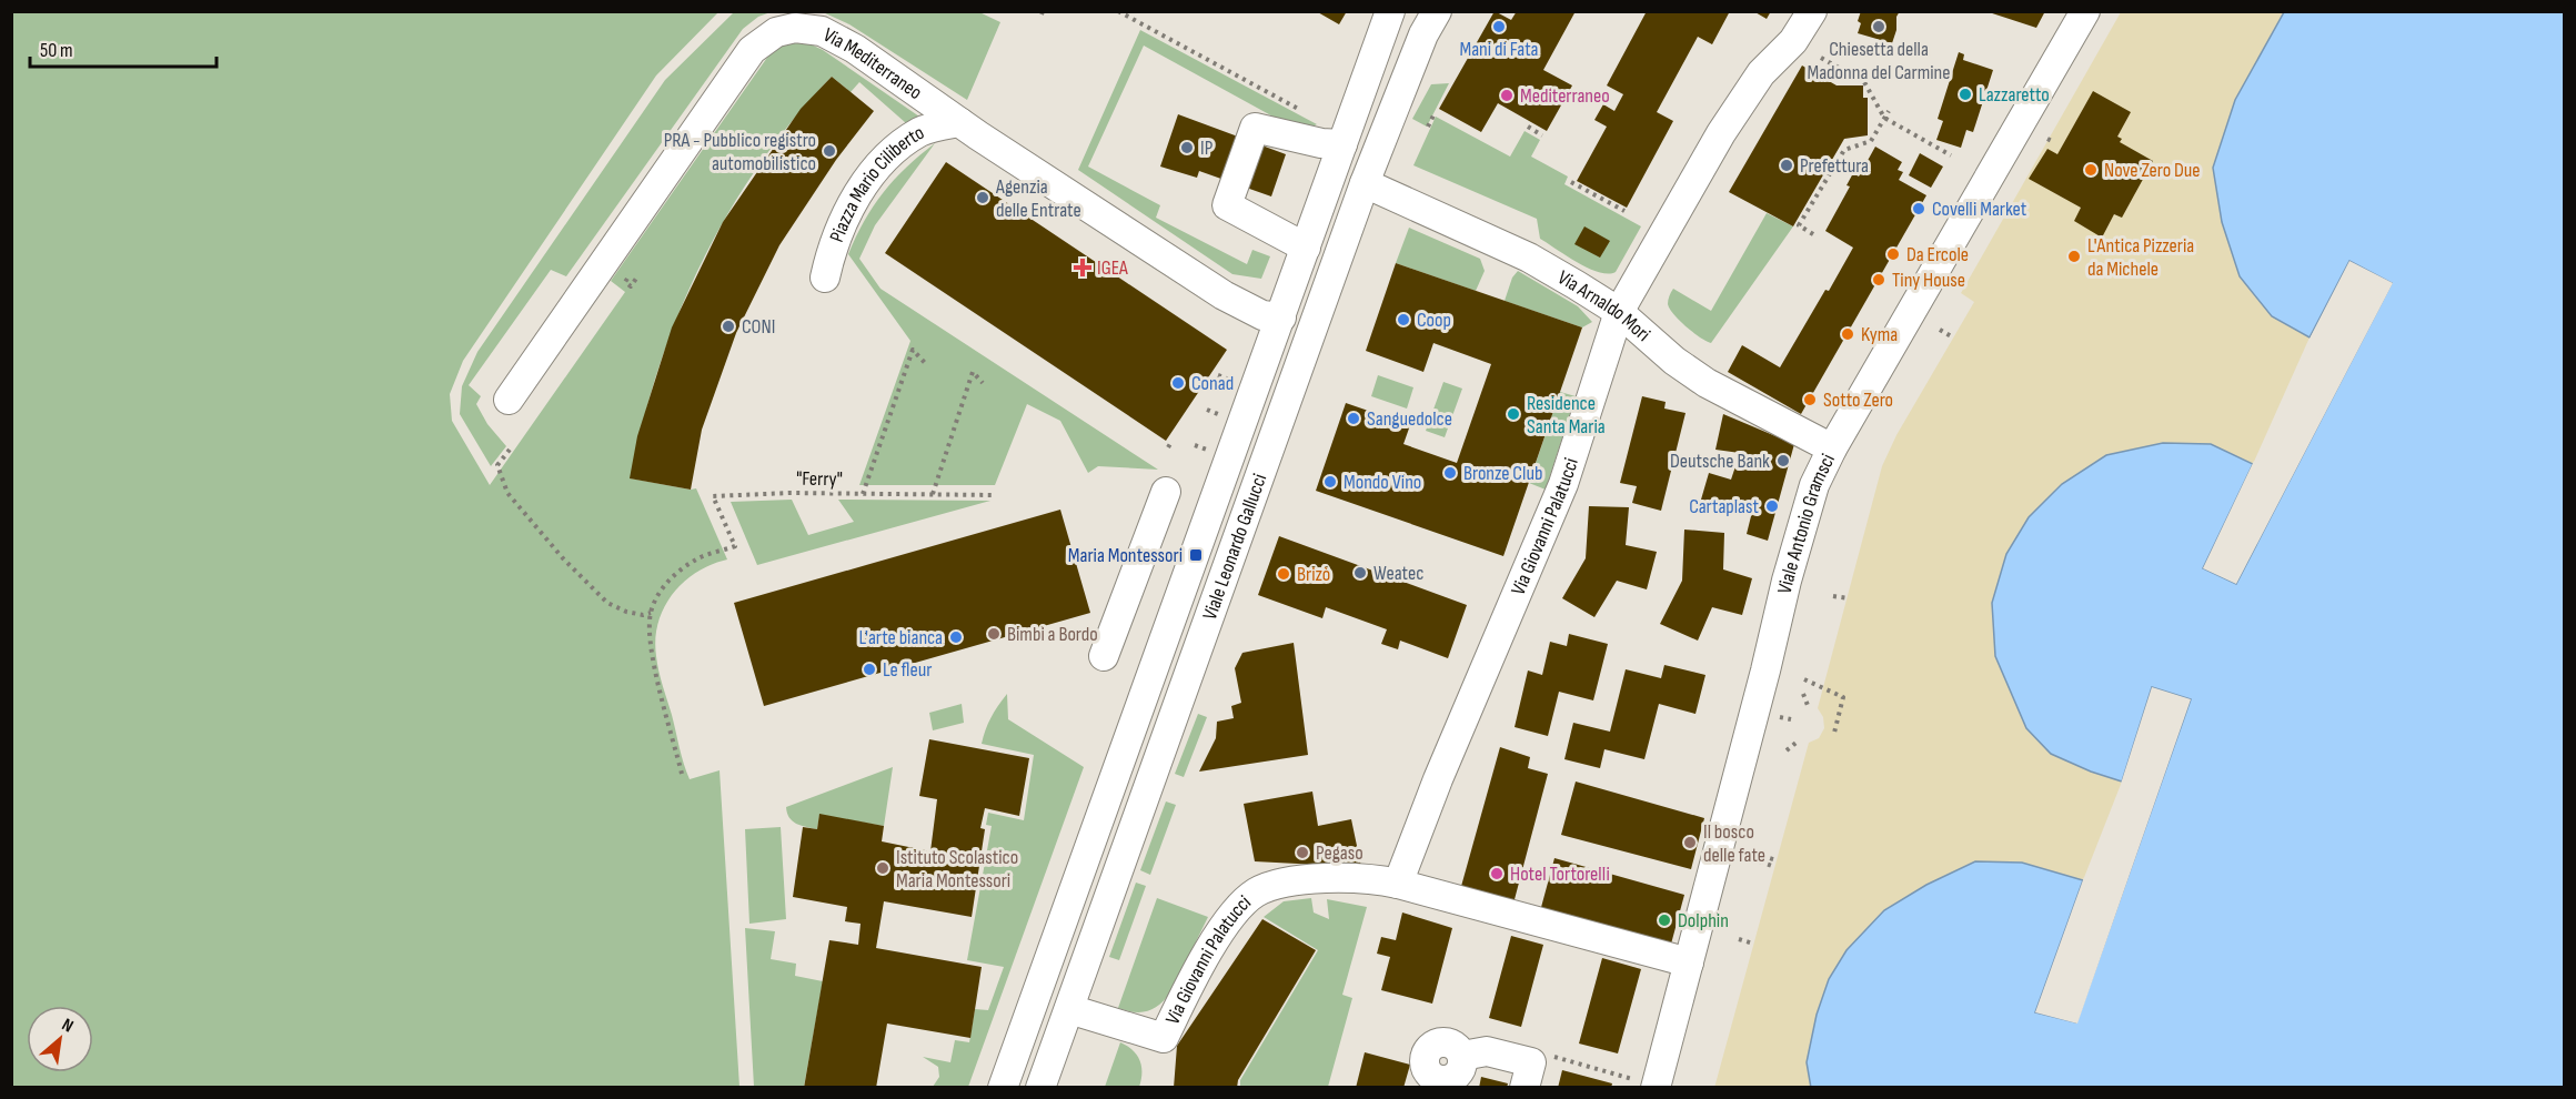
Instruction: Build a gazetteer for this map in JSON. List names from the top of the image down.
{
  "streets": {
    "street": [
      "Via Mediterraneo",
      "Piazza Mario Ciliberto",
      "Via Arnaldo Mori",
      "Viale Antonio Gramsci",
      "Via Giovanni Palatucci",
      "Viale Leonardo Gallucci"
    ],
    "path": ["\"Ferry\""]
  },
  "crossings": [
    ["Via Mediterraneo", "Piazza Mario Ciliberto"],
    ["Via Mediterraneo", "Viale Leonardo Gallucci"],
    ["Via Arnaldo Mori", "Viale Antonio Gramsci"],
    ["Via Arnaldo Mori", "Via Giovanni Palatucci"],
    ["Via Arnaldo Mori", "Viale Leonardo Gallucci"],
    ["Viale Antonio Gramsci", "Via Giovanni Palatucci"],
    ["Via Giovanni Palatucci", "Viale Leonardo Gallucci"]
  ],
  "places": {
    "other": [
      "Mani di Fata",
      "Chiesetta della Madonna del Carmine",
      "Lazzaretto",
      "Mediterraneo",
      "IP",
      "PRA - Pubblico registro automobilistico",
      "Prefettura",
      "Nove Zero Due",
      "Agenzia delle Entrate",
      "Covelli Market",
      "Da Ercole",
      "L'Antica Pizzeria da Michele",
      "Tiny House",
      "Coop",
      "CONI",
      "Kyma",
      "Conad",
      "Sotto Zero",
      "Residence Santa Maria",
      "Sanguedolce",
      "Deutsche Bank",
      "Bronze Club",
      "Mondo Vino",
      "Cartaplast",
      "Weatec",
      "Brizò",
      "Bimbi a Bordo",
      "L'arte bianca",
      "Le fleur",
      "Il bosco delle fate",
      "Pegaso",
      "Istituto Scolastico Maria Montessori",
      "Hotel Tortorelli",
      "Dolphin"
    ],
    "health": ["IGEA"],
    "transit": ["Maria Montessori"]
  },
  "scale_bar": "50 m",
  "north": "top right"
}
